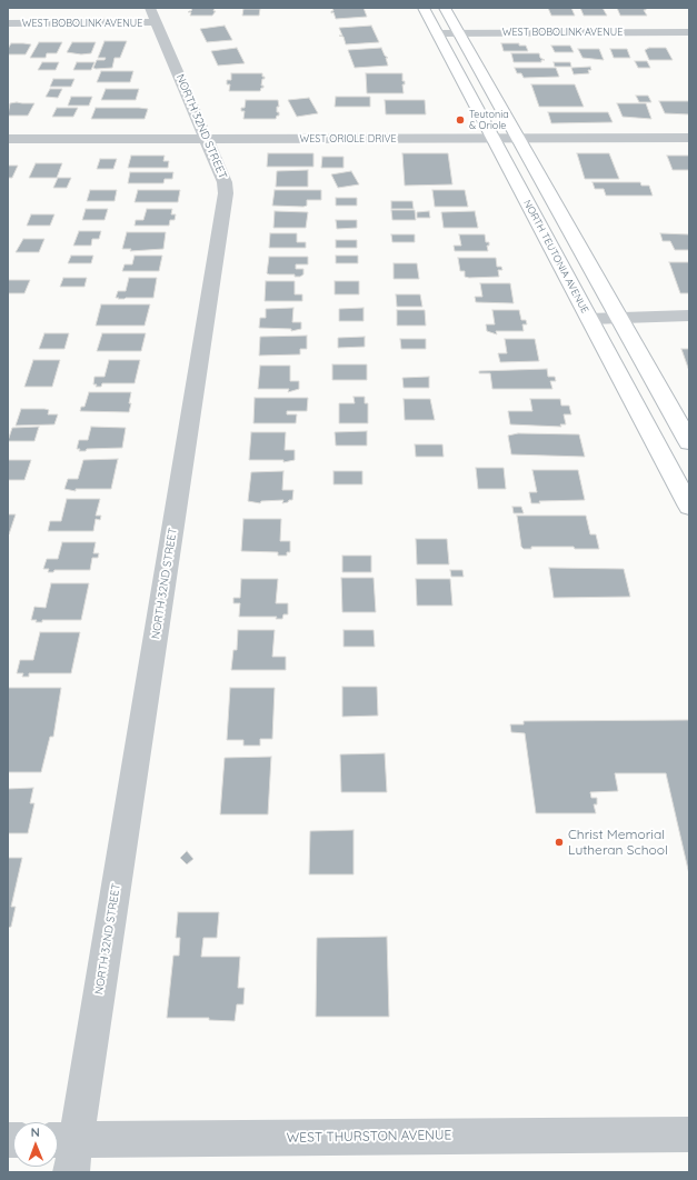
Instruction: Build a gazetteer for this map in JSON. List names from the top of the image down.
{
  "streets": {
    "main road": ["NORTH TEUTONIA AVENUE"],
    "street": [
      "WEST BOBOLINK AVENUE",
      "NORTH 32ND STREET",
      "WEST ORIOLE DRIVE",
      "WEST THURSTON AVENUE"
    ]
  },
  "crossings": [
    ["WEST BOBOLINK AVENUE", "NORTH 32ND STREET"],
    ["WEST BOBOLINK AVENUE", "NORTH TEUTONIA AVENUE"],
    ["NORTH 32ND STREET", "WEST ORIOLE DRIVE"],
    ["NORTH 32ND STREET", "WEST THURSTON AVENUE"],
    ["WEST ORIOLE DRIVE", "NORTH TEUTONIA AVENUE"]
  ],
  "places": ["Teutonia & Oriole", "Christ Memorial Lutheran School"],
  "north": "top"
}
